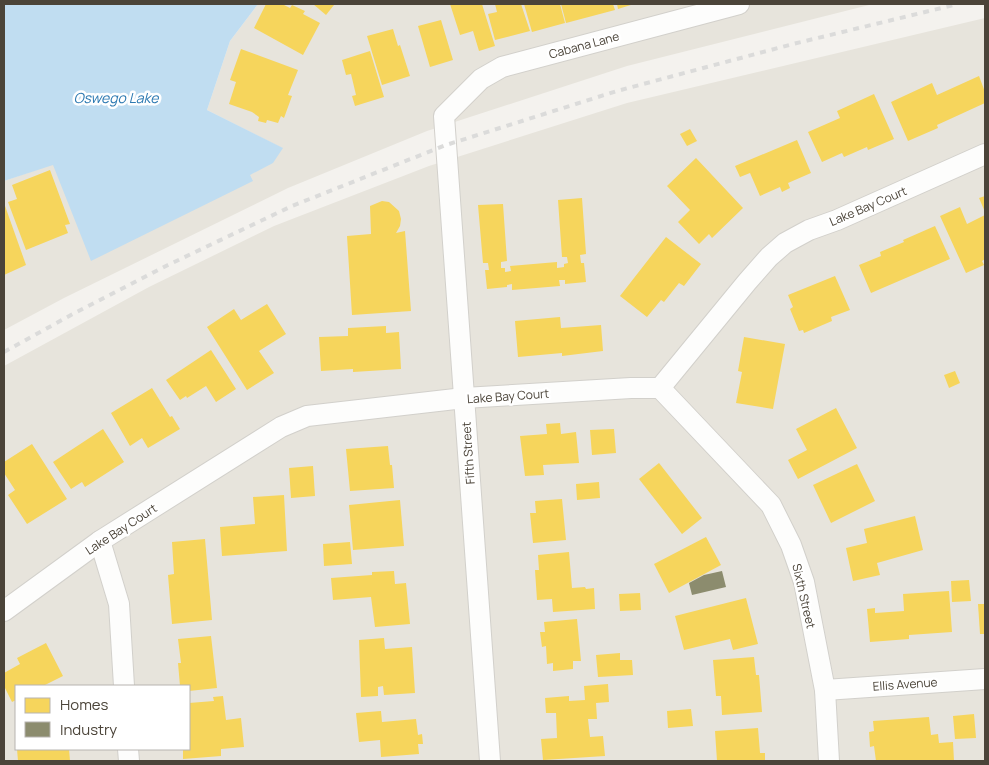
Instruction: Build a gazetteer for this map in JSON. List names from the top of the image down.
{
  "streets": {
    "street": [
      "Cabana Lane",
      "Lake Bay Court",
      "Fifth Street",
      "Sixth Street",
      "Ellis Avenue"
    ]
  },
  "crossings": [
    ["Cabana Lane", "Fifth Street"],
    ["Lake Bay Court", "Fifth Street"],
    ["Lake Bay Court", "Sixth Street"],
    ["Sixth Street", "Ellis Avenue"]
  ],
  "water": ["Oswego Lake"],
  "legend": ["Homes", "Industry"]
}
